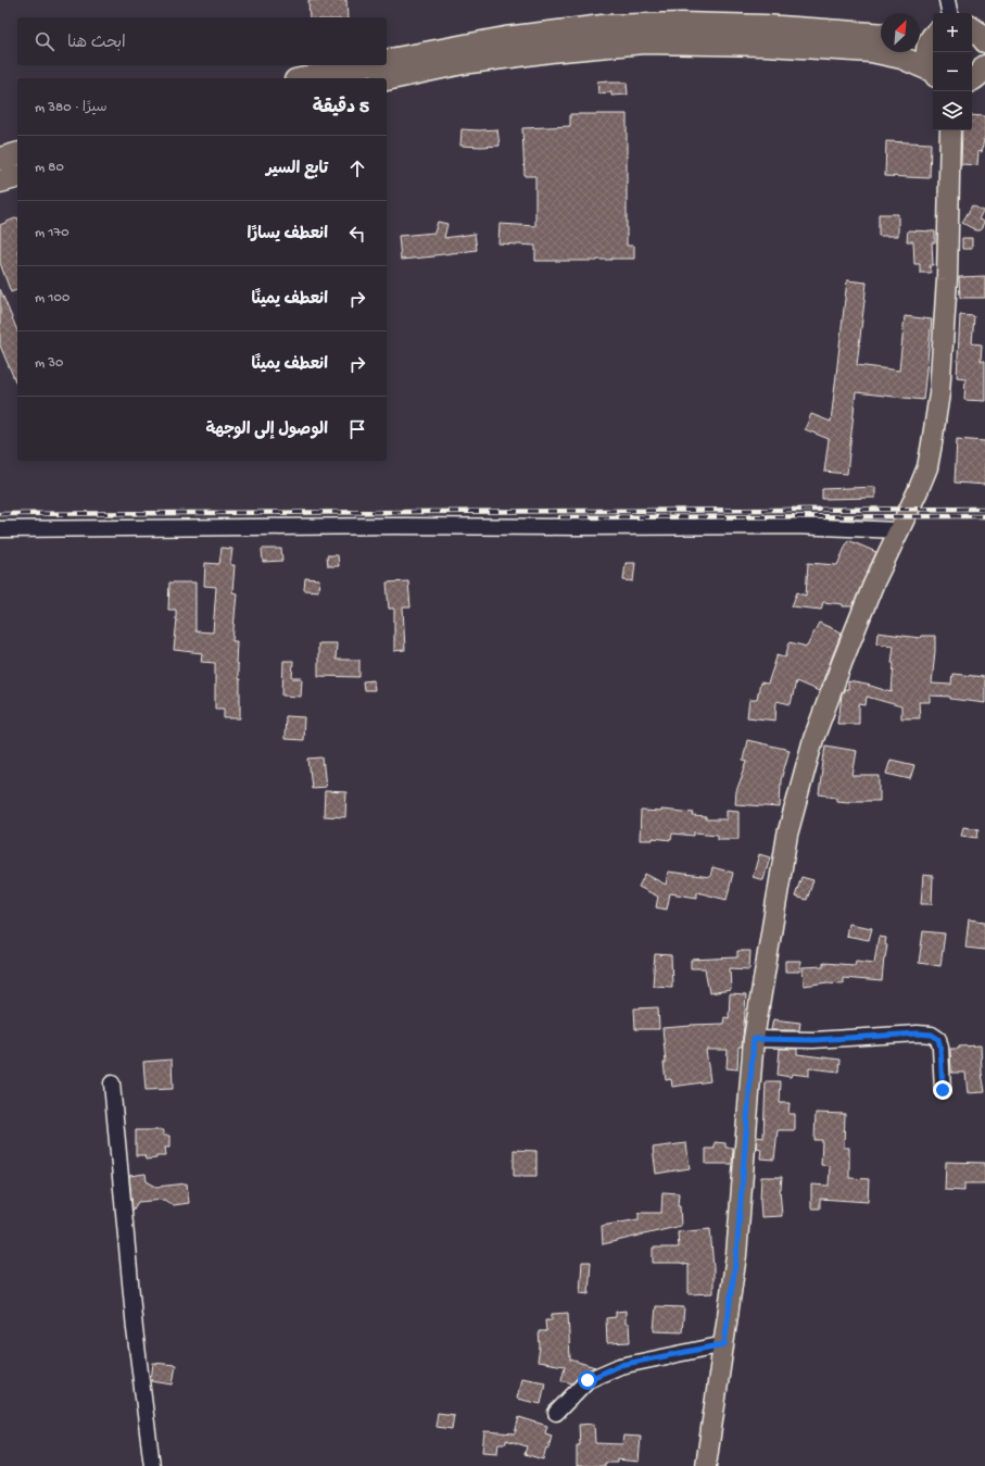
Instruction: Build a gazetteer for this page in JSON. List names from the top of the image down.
{
  "north": "top right",
  "page": {
    "map_buttons": ["+", "−"],
    "search": "ابحث هنا",
    "heading": ["5 دقيقة", "سيرًا · 380 m"],
    "list": [
      ["تابع السير", "80 m"],
      ["انعطف يسارًا", "170 m"],
      ["انعطف يمينًا", "100 m"],
      ["انعطف يمينًا", "30 m"],
      "الوصول إلى الوجهة"
    ]
  }
}
